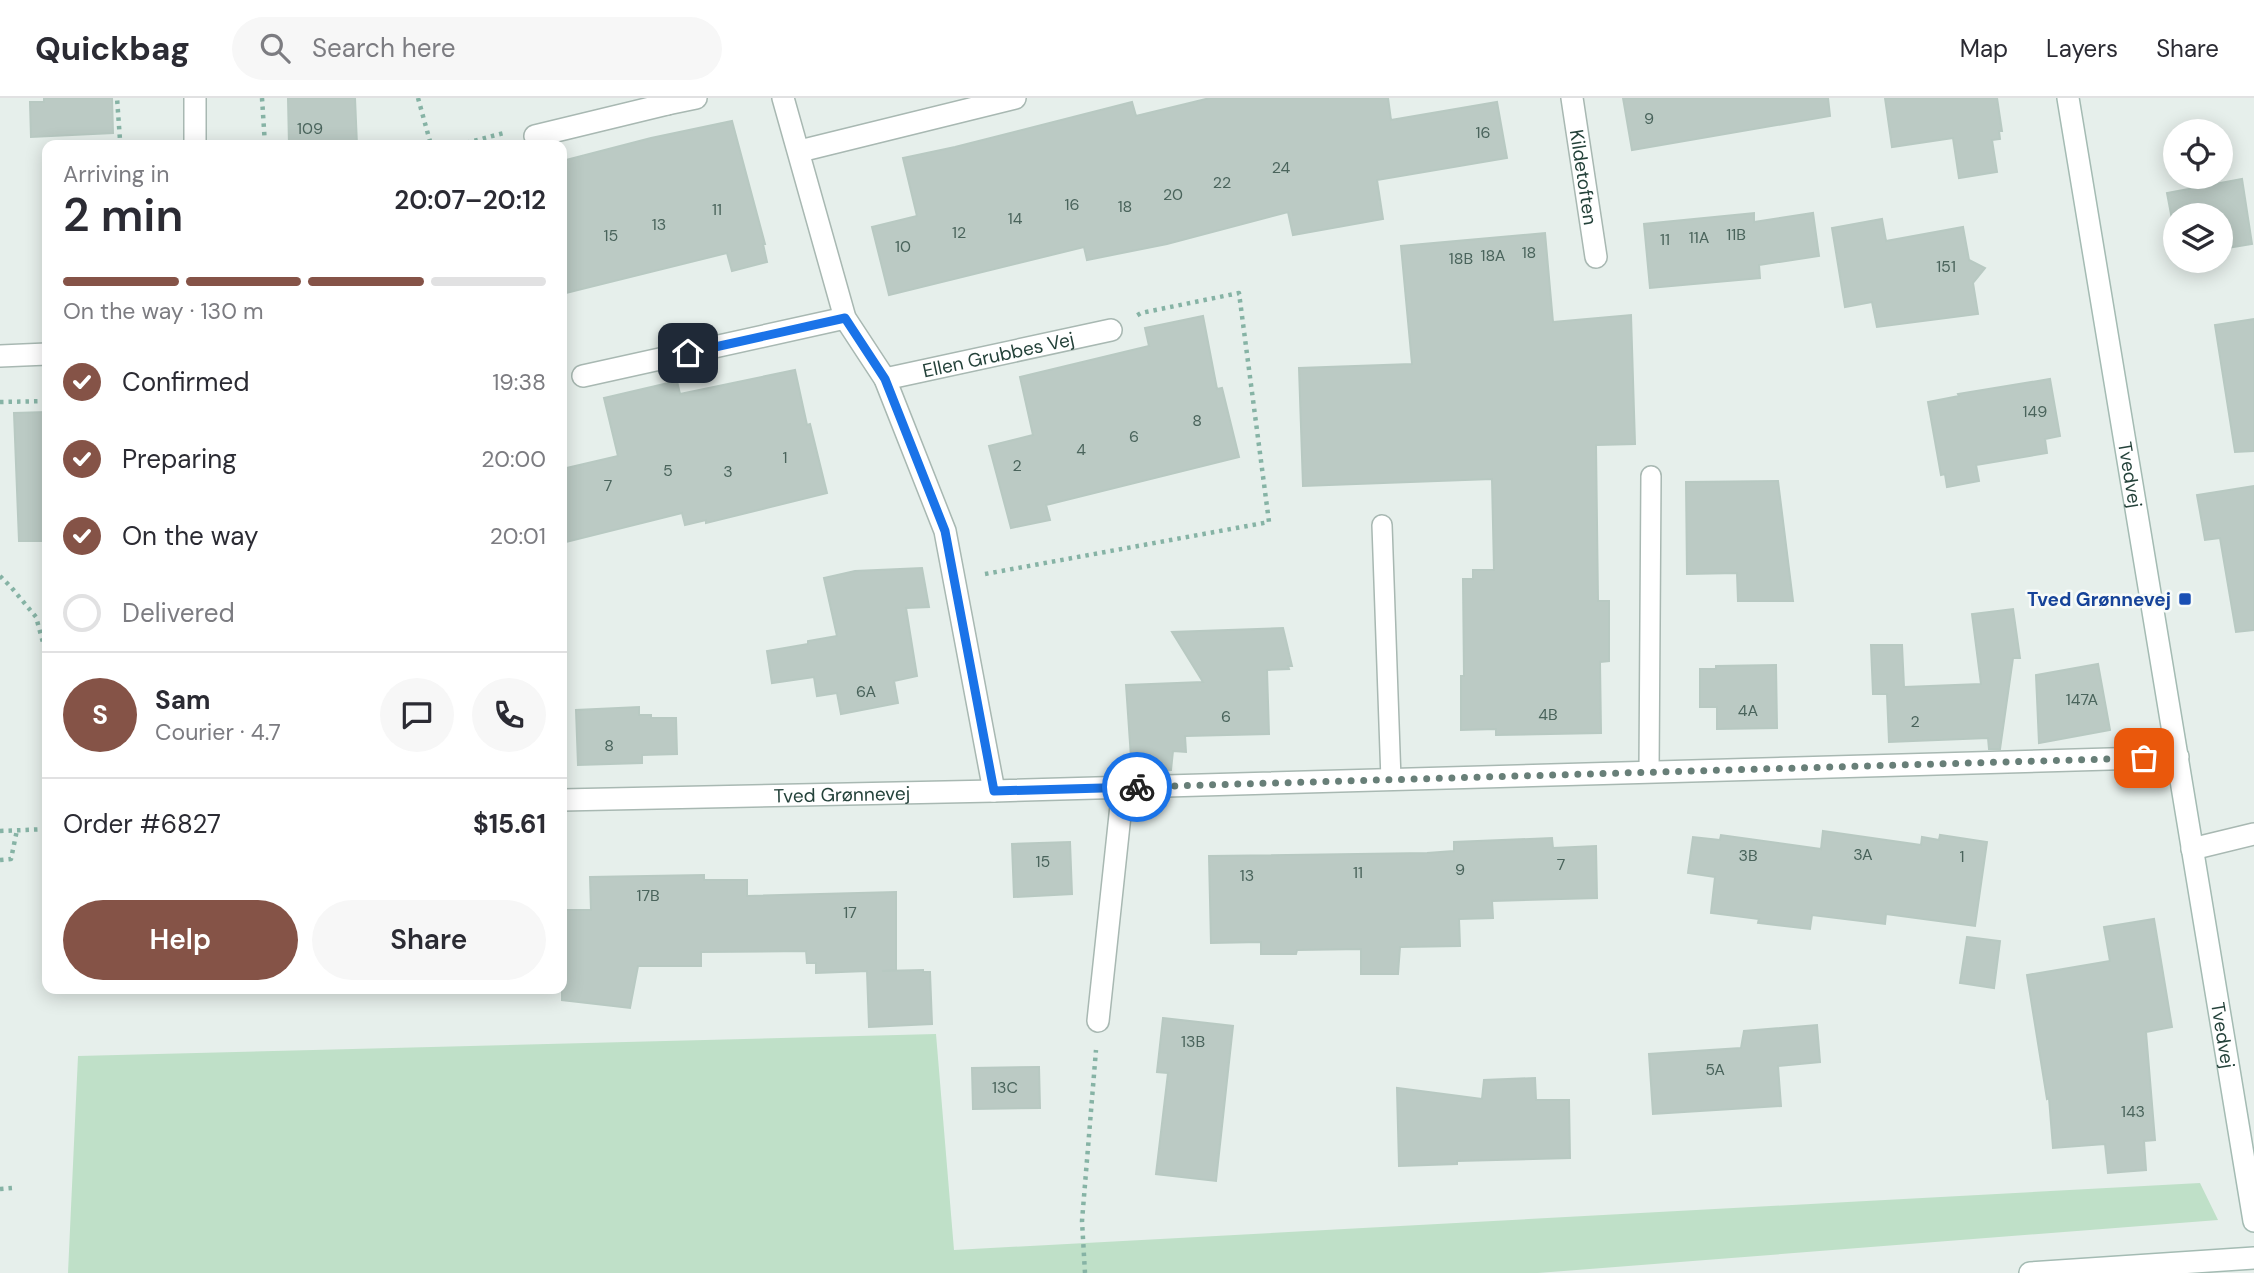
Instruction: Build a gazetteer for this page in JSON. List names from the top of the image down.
{
  "streets": {
    "street": [
      "Kildetoften",
      "Ellen Grubbes Vej",
      "Tvedvej",
      "Tved Grønnevej"
    ]
  },
  "crossings": [
    ["Tvedvej", "Tved Grønnevej"]
  ],
  "places": {
    "transit": ["Tved Grønnevej"]
  },
  "house_numbers": [
    "9",
    "109",
    "16",
    "24",
    "22",
    "20",
    "16",
    "18",
    "11",
    "14",
    "13",
    "12",
    "11B",
    "15",
    "11A",
    "11",
    "10",
    "18",
    "18A",
    "18B",
    "151",
    "149",
    "8",
    "6",
    "4",
    "1",
    "2",
    "5",
    "3",
    "7",
    "6A",
    "147A",
    "4A",
    "4B",
    "6",
    "2",
    "8",
    "3A",
    "3B",
    "1",
    "15",
    "7",
    "9",
    "11",
    "13",
    "17B",
    "17",
    "13B",
    "5A",
    "13C",
    "143"
  ],
  "page": {
    "header": "Quickbag",
    "search": "Search here",
    "nav": ["Map", "Layers", "Share"],
    "heading": ["2 min", "Arriving in", "20:07–20:12"],
    "panel": [
      "Sam",
      "Courier · 4.7",
      "Order #6827",
      "$15.61"
    ],
    "bar": "On the way · 130 m",
    "list": [
      ["Confirmed", "19:38"],
      ["Preparing", "20:00"],
      ["On the way", "20:01"],
      "Delivered"
    ],
    "round": "S",
    "buttons": ["Help", "Share"]
  }
}
